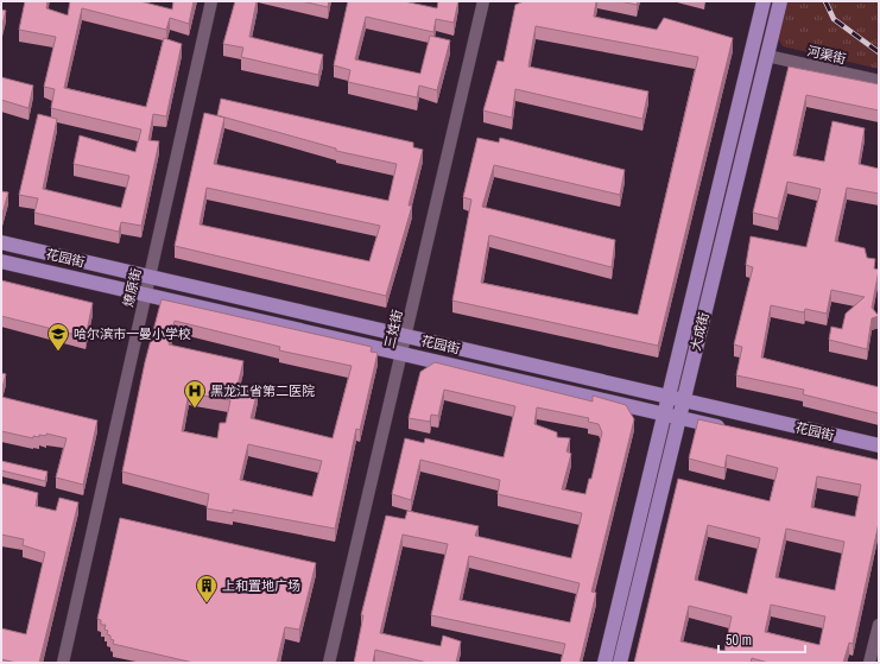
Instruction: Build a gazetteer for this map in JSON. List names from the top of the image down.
{
  "streets": {
    "main road": ["花园街", "大成街"],
    "street": ["河渠街", "燎原街", "三姓街"]
  },
  "crossings": [
    ["河渠街", "大成街"],
    ["花园街", "燎原街"],
    ["花园街", "三姓街"],
    ["花园街", "大成街"]
  ],
  "places": {
    "school or university": ["哈尔滨市一曼小学校"],
    "hospital": ["黑龙江省第二医院"],
    "building": ["上和置地广场"]
  },
  "scale_bar": "50 m"
}
